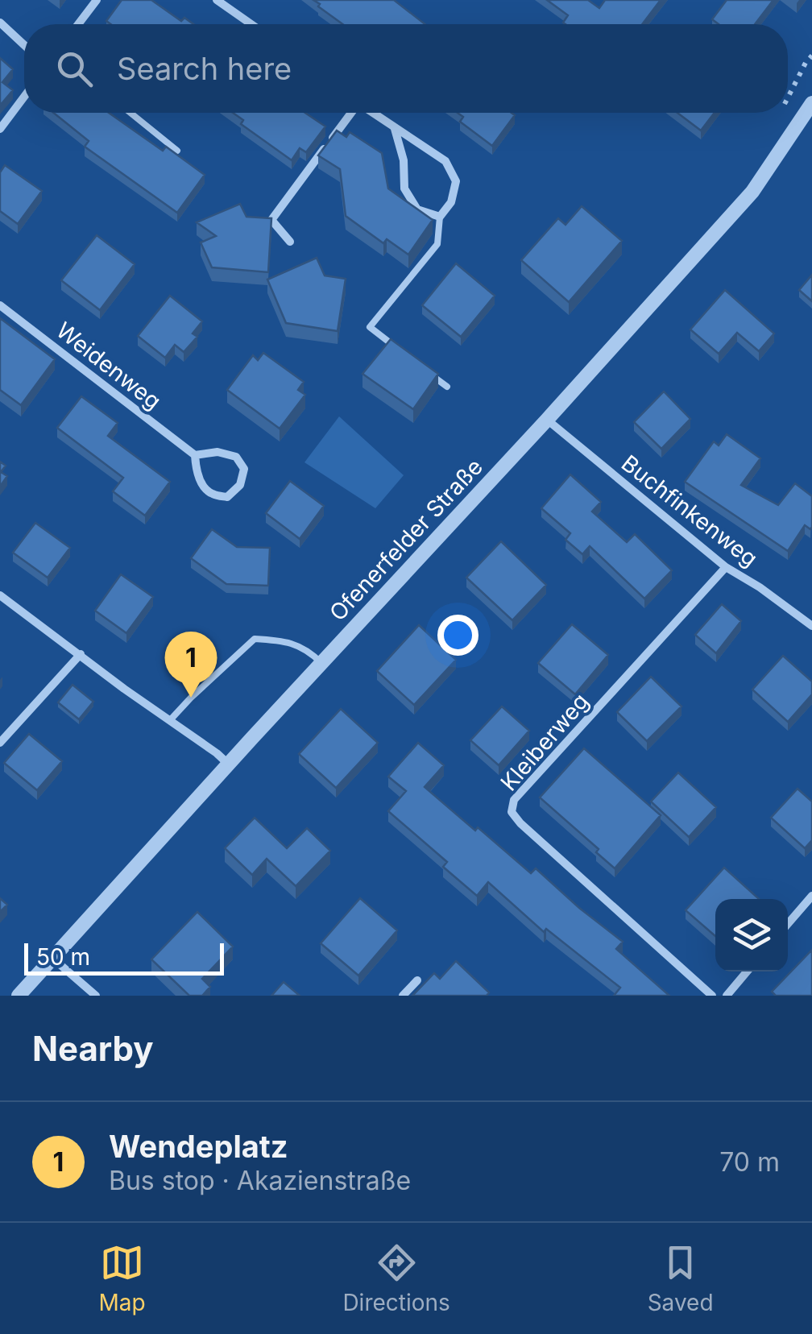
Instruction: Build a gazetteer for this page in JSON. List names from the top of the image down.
{
  "streets": {
    "street": [
      "Weidenweg",
      "Buchfinkenweg",
      "Ofenerfelder Straße",
      "Kleiberweg"
    ]
  },
  "crossings": [
    ["Buchfinkenweg", "Ofenerfelder Straße"],
    ["Buchfinkenweg", "Kleiberweg"]
  ],
  "scale_bar": "50 m",
  "page": {
    "search": "Search here",
    "pins": "1",
    "scale": "50 m",
    "heading": "Nearby",
    "list": [
      {
        "mark": "1",
        "name": "Wendeplatz",
        "note": "Bus stop · Akazienstraße",
        "value": "70 m"
      }
    ],
    "nav": ["Map", "Directions", "Saved"]
  }
}
